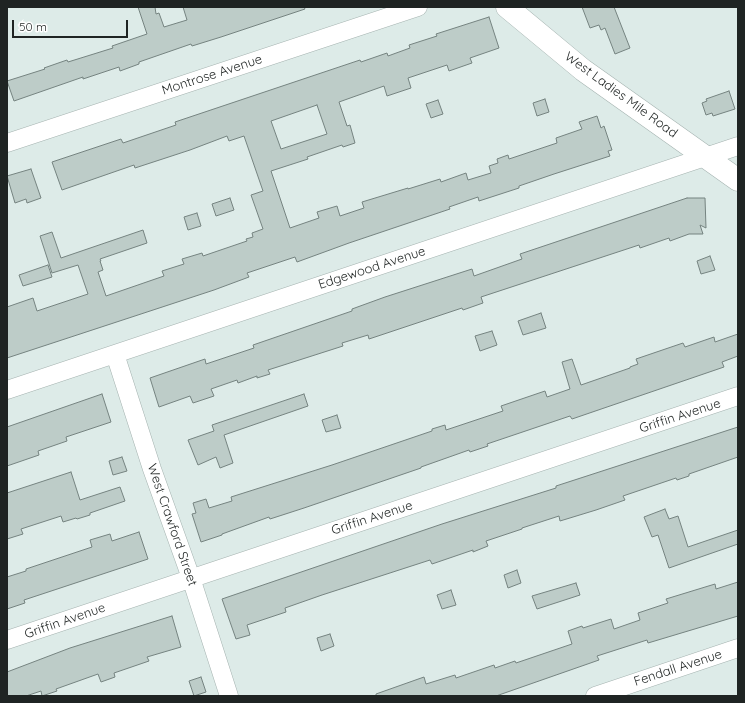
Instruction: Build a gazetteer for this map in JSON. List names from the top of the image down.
{
  "streets": {
    "street": [
      "Montrose Avenue",
      "West Ladies Mile Road",
      "Edgewood Avenue",
      "Griffin Avenue",
      "West Crawford Street",
      "Fendall Avenue"
    ]
  },
  "crossings": [
    ["West Ladies Mile Road", "Edgewood Avenue"],
    ["Edgewood Avenue", "West Crawford Street"],
    ["Griffin Avenue", "West Crawford Street"]
  ],
  "scale_bar": "50 m"
}
